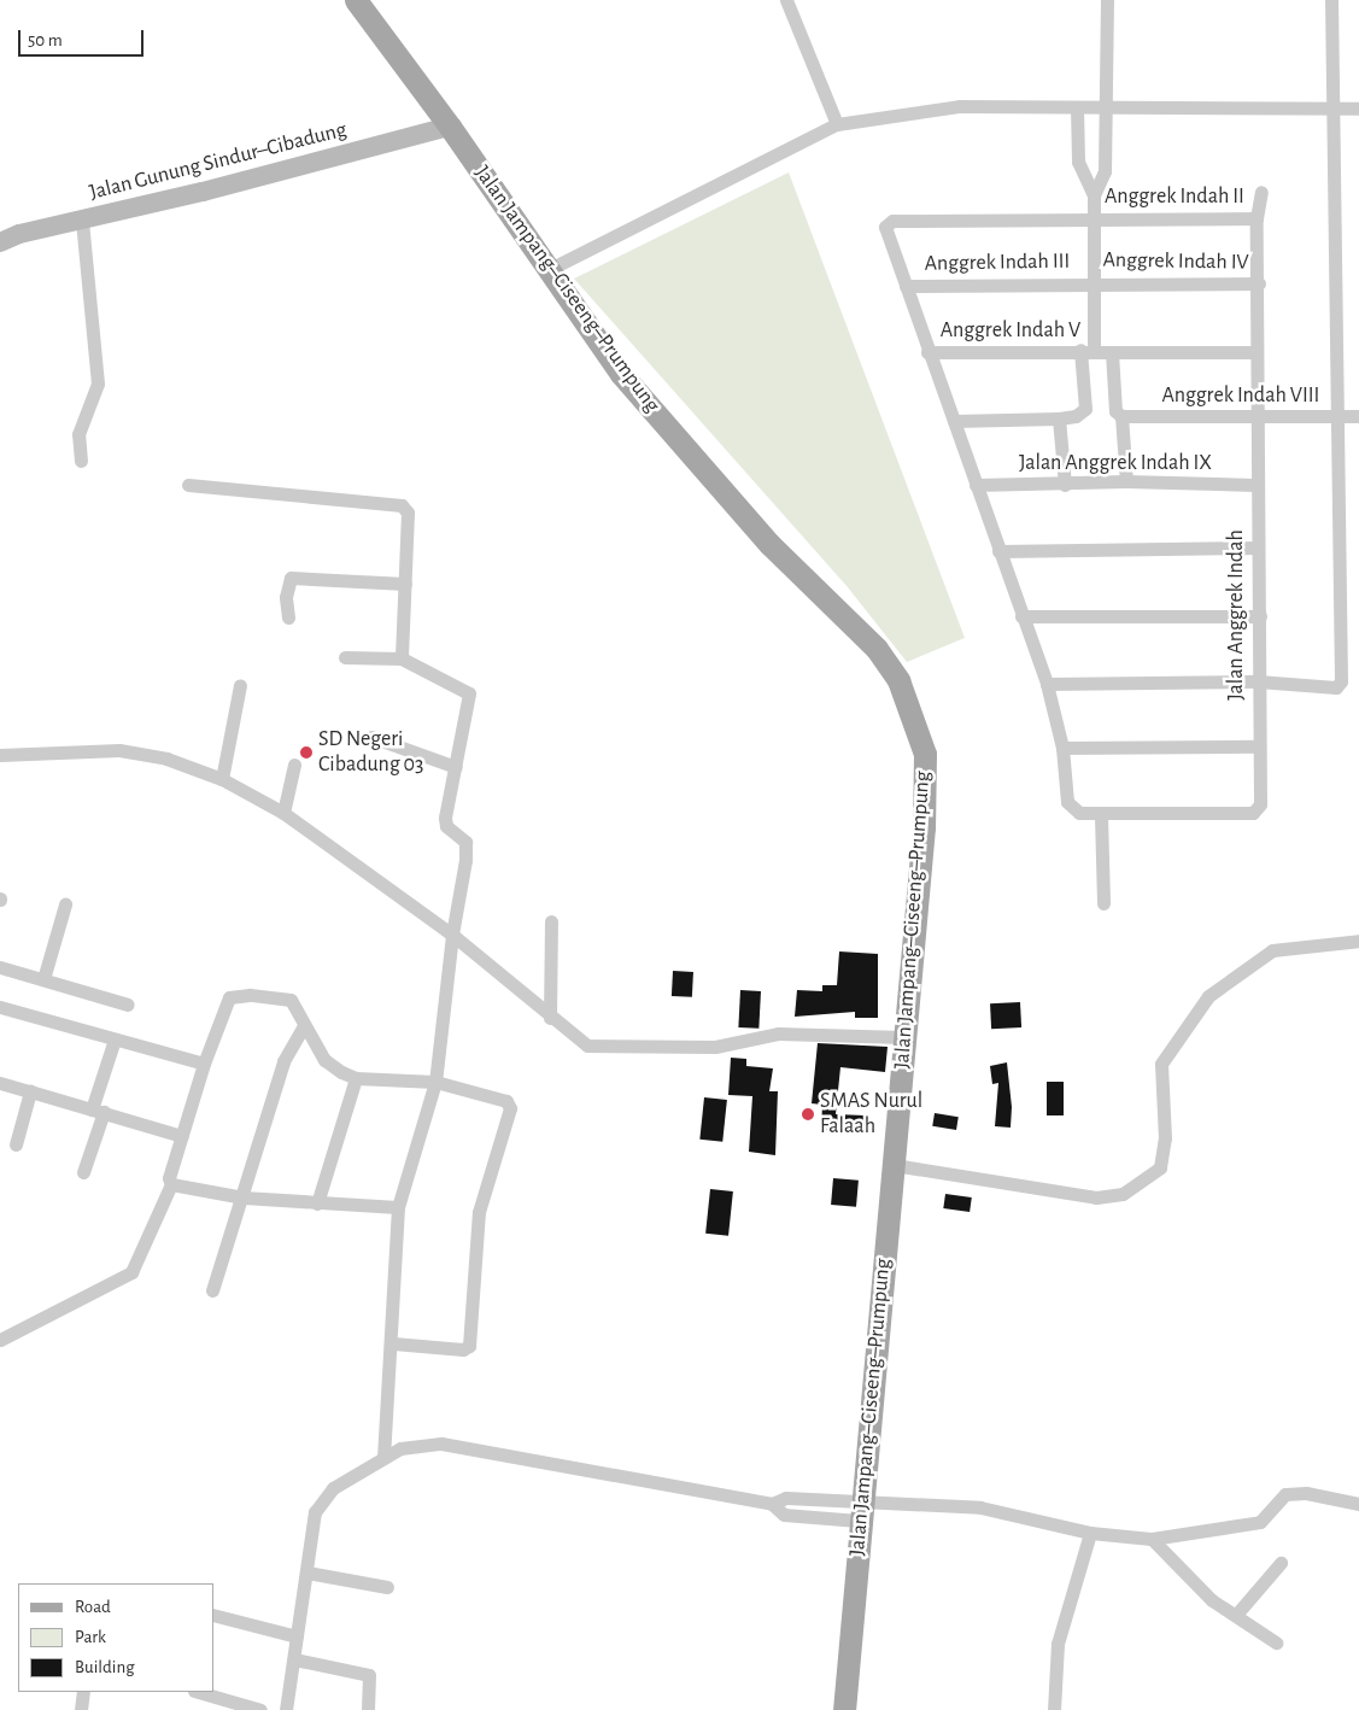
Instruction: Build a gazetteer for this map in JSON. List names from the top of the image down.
{
  "streets": {
    "main road": ["Jalan Jampang–Ciseeng–Prumpung"],
    "street": [
      "Jalan Gunung Sindur–Cibadung",
      "Anggrek Indah II",
      "Anggrek Indah IV",
      "Anggrek Indah III",
      "Anggrek Indah V",
      "Anggrek Indah VIII",
      "Jalan Anggrek Indah IX",
      "Jalan Anggrek Indah"
    ]
  },
  "crossings": [
    ["Jalan Gunung Sindur–Cibadung", "Jalan Jampang–Ciseeng–Prumpung"],
    ["Anggrek Indah II", "Anggrek Indah III"],
    ["Anggrek Indah II", "Jalan Anggrek Indah"],
    ["Anggrek Indah IV", "Anggrek Indah III"],
    ["Anggrek Indah IV", "Jalan Anggrek Indah"],
    ["Anggrek Indah V", "Jalan Anggrek Indah"],
    ["Anggrek Indah VIII", "Jalan Anggrek Indah"],
    ["Jalan Anggrek Indah IX", "Jalan Anggrek Indah"]
  ],
  "places": ["SD Negeri Cibadung 03", "SMAS Nurul Falaah"],
  "legend": ["Road", "Park", "Building"],
  "scale_bar": "50 m"
}
